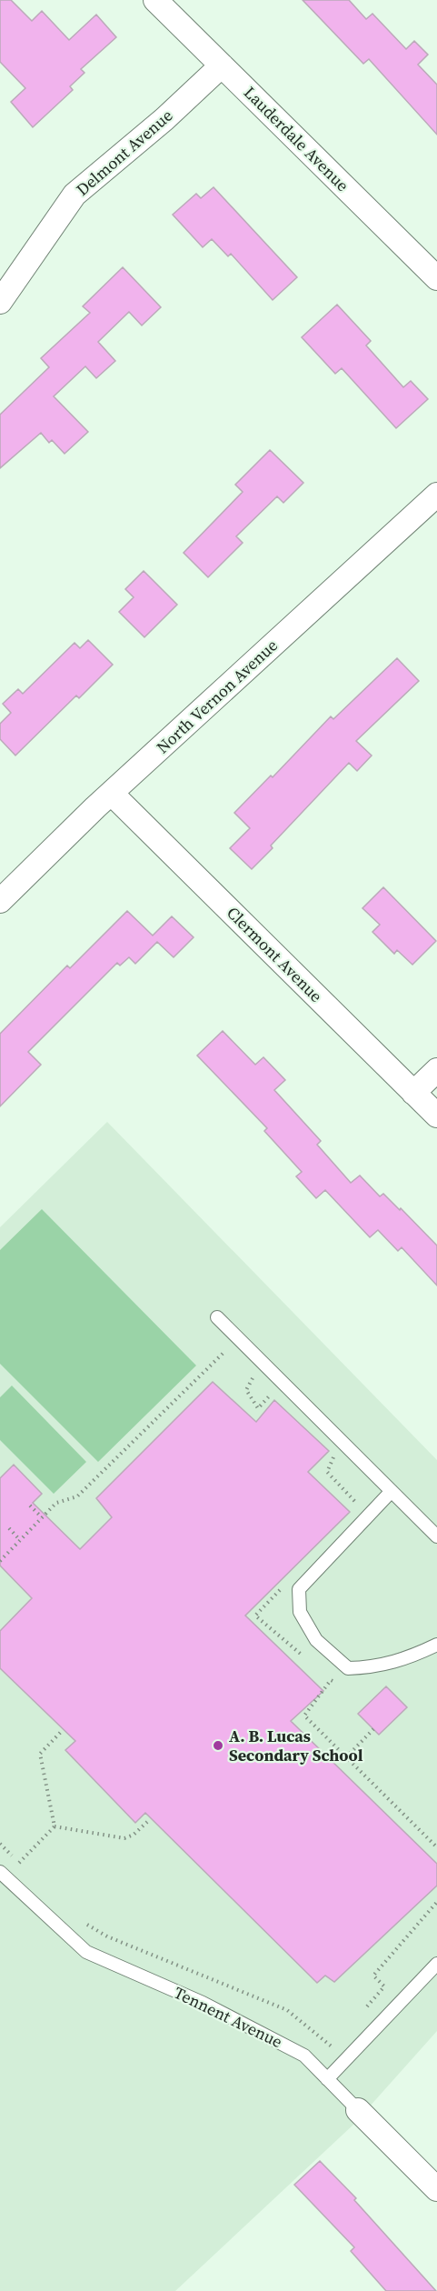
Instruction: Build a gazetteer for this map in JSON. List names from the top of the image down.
{
  "streets": {
    "street": [
      "Lauderdale Avenue",
      "Delmont Avenue",
      "North Vernon Avenue",
      "Clermont Avenue",
      "Tennent Avenue"
    ]
  },
  "crossings": [
    ["Lauderdale Avenue", "Delmont Avenue"],
    ["North Vernon Avenue", "Clermont Avenue"]
  ],
  "places": ["A. B. Lucas Secondary School"]
}
